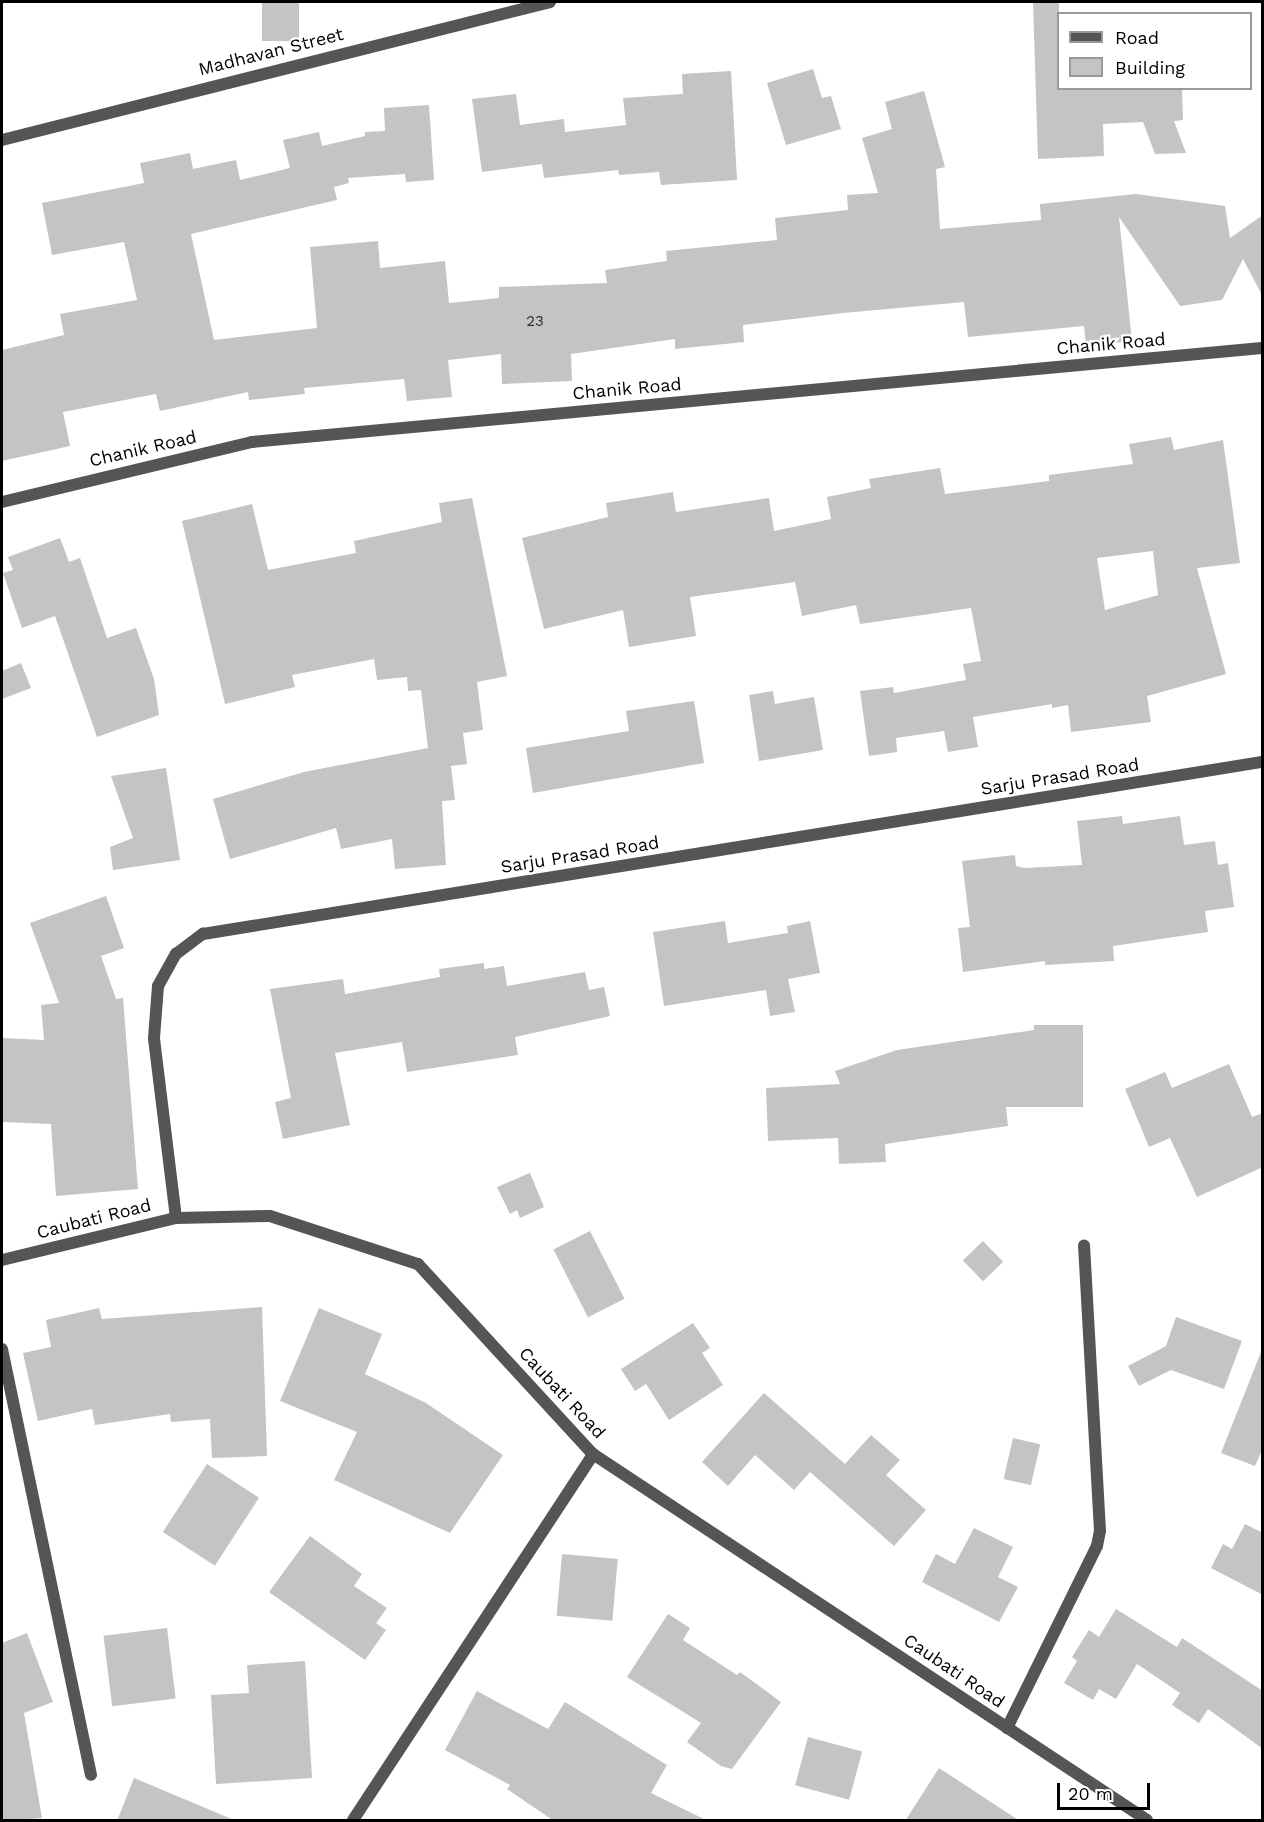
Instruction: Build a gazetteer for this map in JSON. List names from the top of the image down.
{
  "streets": {
    "street": [
      "Madhavan Street",
      "Chanik Road",
      "Sarju Prasad Road",
      "Caubati Road"
    ]
  },
  "crossings": [
    ["Sarju Prasad Road", "Caubati Road"]
  ],
  "house_numbers": ["23"],
  "legend": ["Road", "Building"],
  "scale_bar": "20 m"
}
